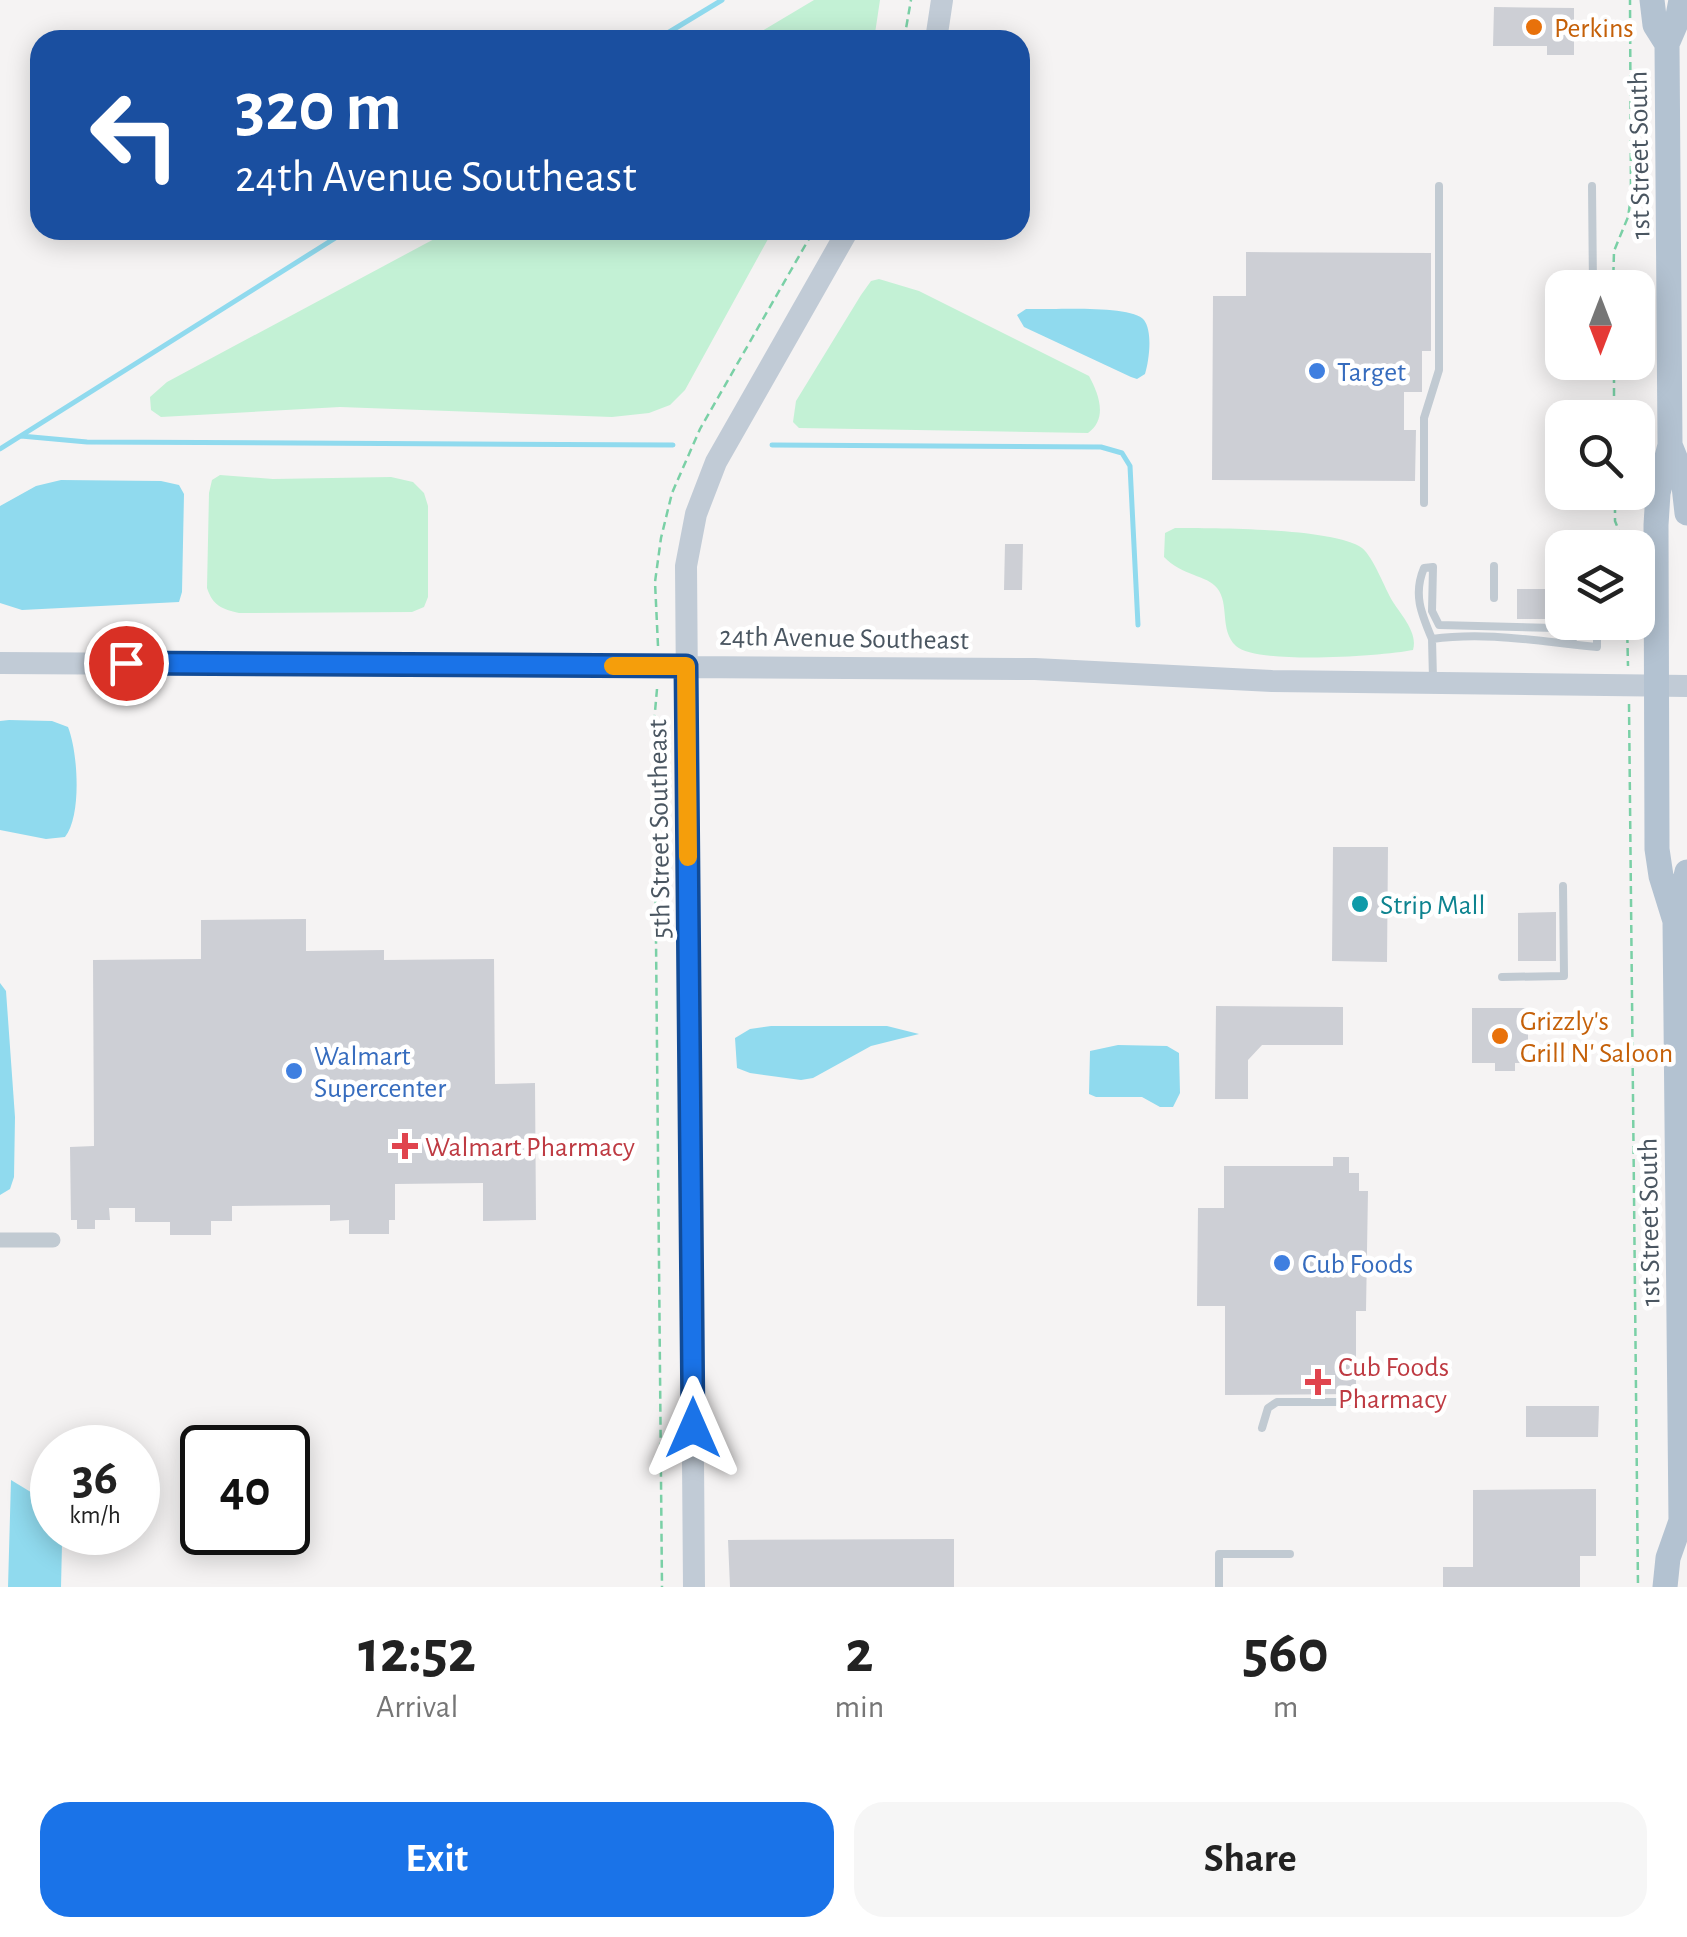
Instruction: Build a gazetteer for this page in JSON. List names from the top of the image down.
{
  "streets": {
    "main road": ["1st Street South"],
    "street": ["24th Avenue Southeast", "5th Street Southeast"]
  },
  "crossings": [
    ["1st Street South", "24th Avenue Southeast"],
    ["24th Avenue Southeast", "5th Street Southeast"]
  ],
  "places": {
    "other": [
      "Perkins",
      "Target",
      "Strip Mall",
      "Grizzly's Grill N' Saloon",
      "Walmart Supercenter",
      "Cub Foods"
    ],
    "health": ["Walmart Pharmacy", "Cub Foods Pharmacy"]
  },
  "north": "bottom",
  "page": {
    "turn": ["320 m", "24th Avenue Southeast"],
    "speed": "36 km/h",
    "limit": "40",
    "eta": [
      "12:52",
      "Arrival",
      "2",
      "min",
      "560",
      "m"
    ],
    "buttons": ["Exit", "Share"]
  }
}
